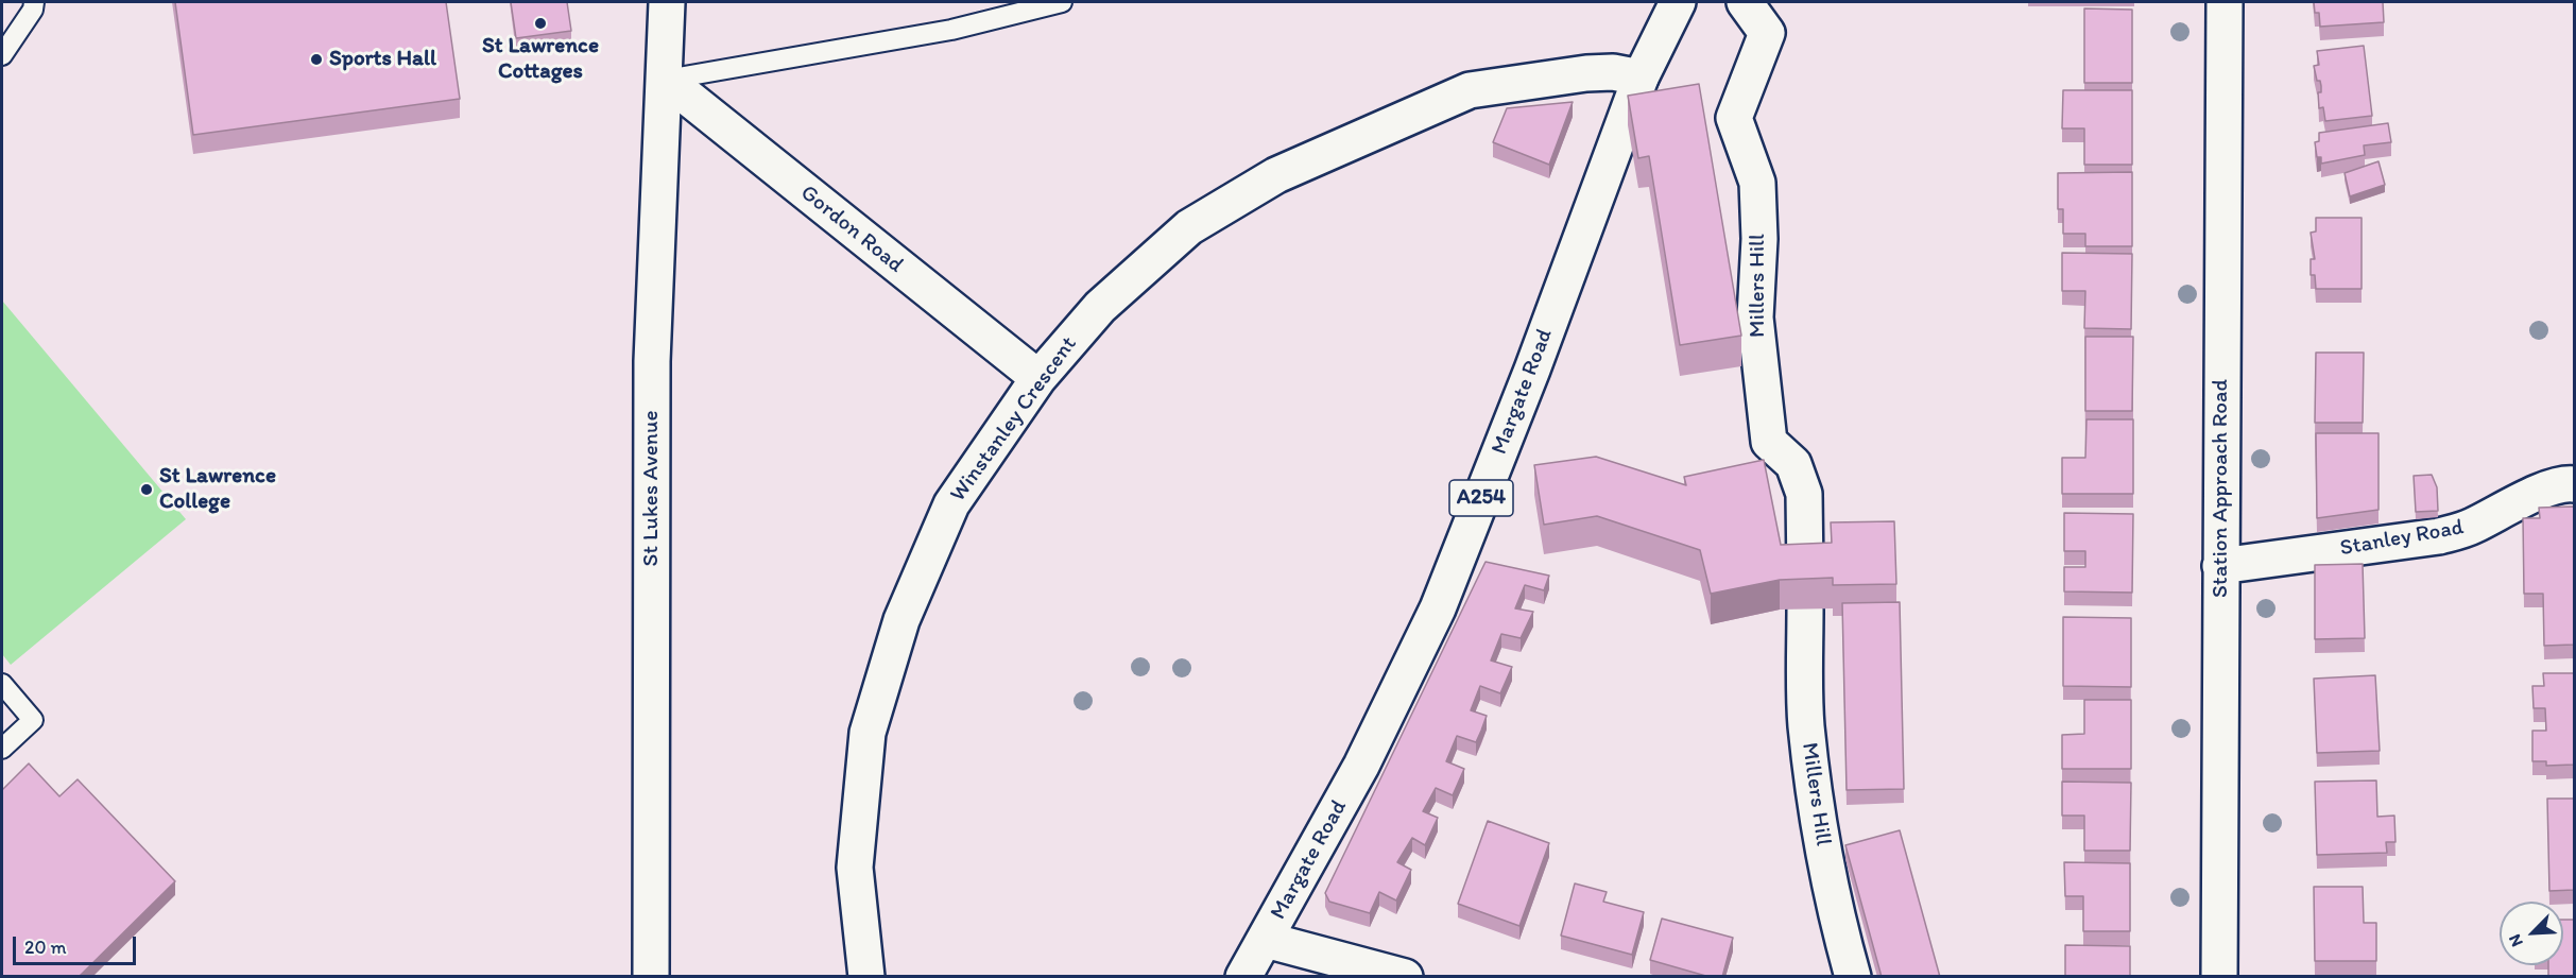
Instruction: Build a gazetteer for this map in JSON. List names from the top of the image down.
{
  "streets": {
    "street": [
      "Gordon Road",
      "Millers Hill",
      "Margate Road",
      "Winstanley Crescent",
      "St Lukes Avenue",
      "Station Approach Road",
      "A254",
      "Stanley Road"
    ]
  },
  "crossings": [
    ["Gordon Road", "Winstanley Crescent"],
    ["Gordon Road", "St Lukes Avenue"],
    ["Margate Road", "Winstanley Crescent"],
    ["Station Approach Road", "Stanley Road"]
  ],
  "places": ["St Lawrence Cottages", "Sports Hall", "St Lawrence College"],
  "scale_bar": "20 m",
  "north": "bottom left"
}
